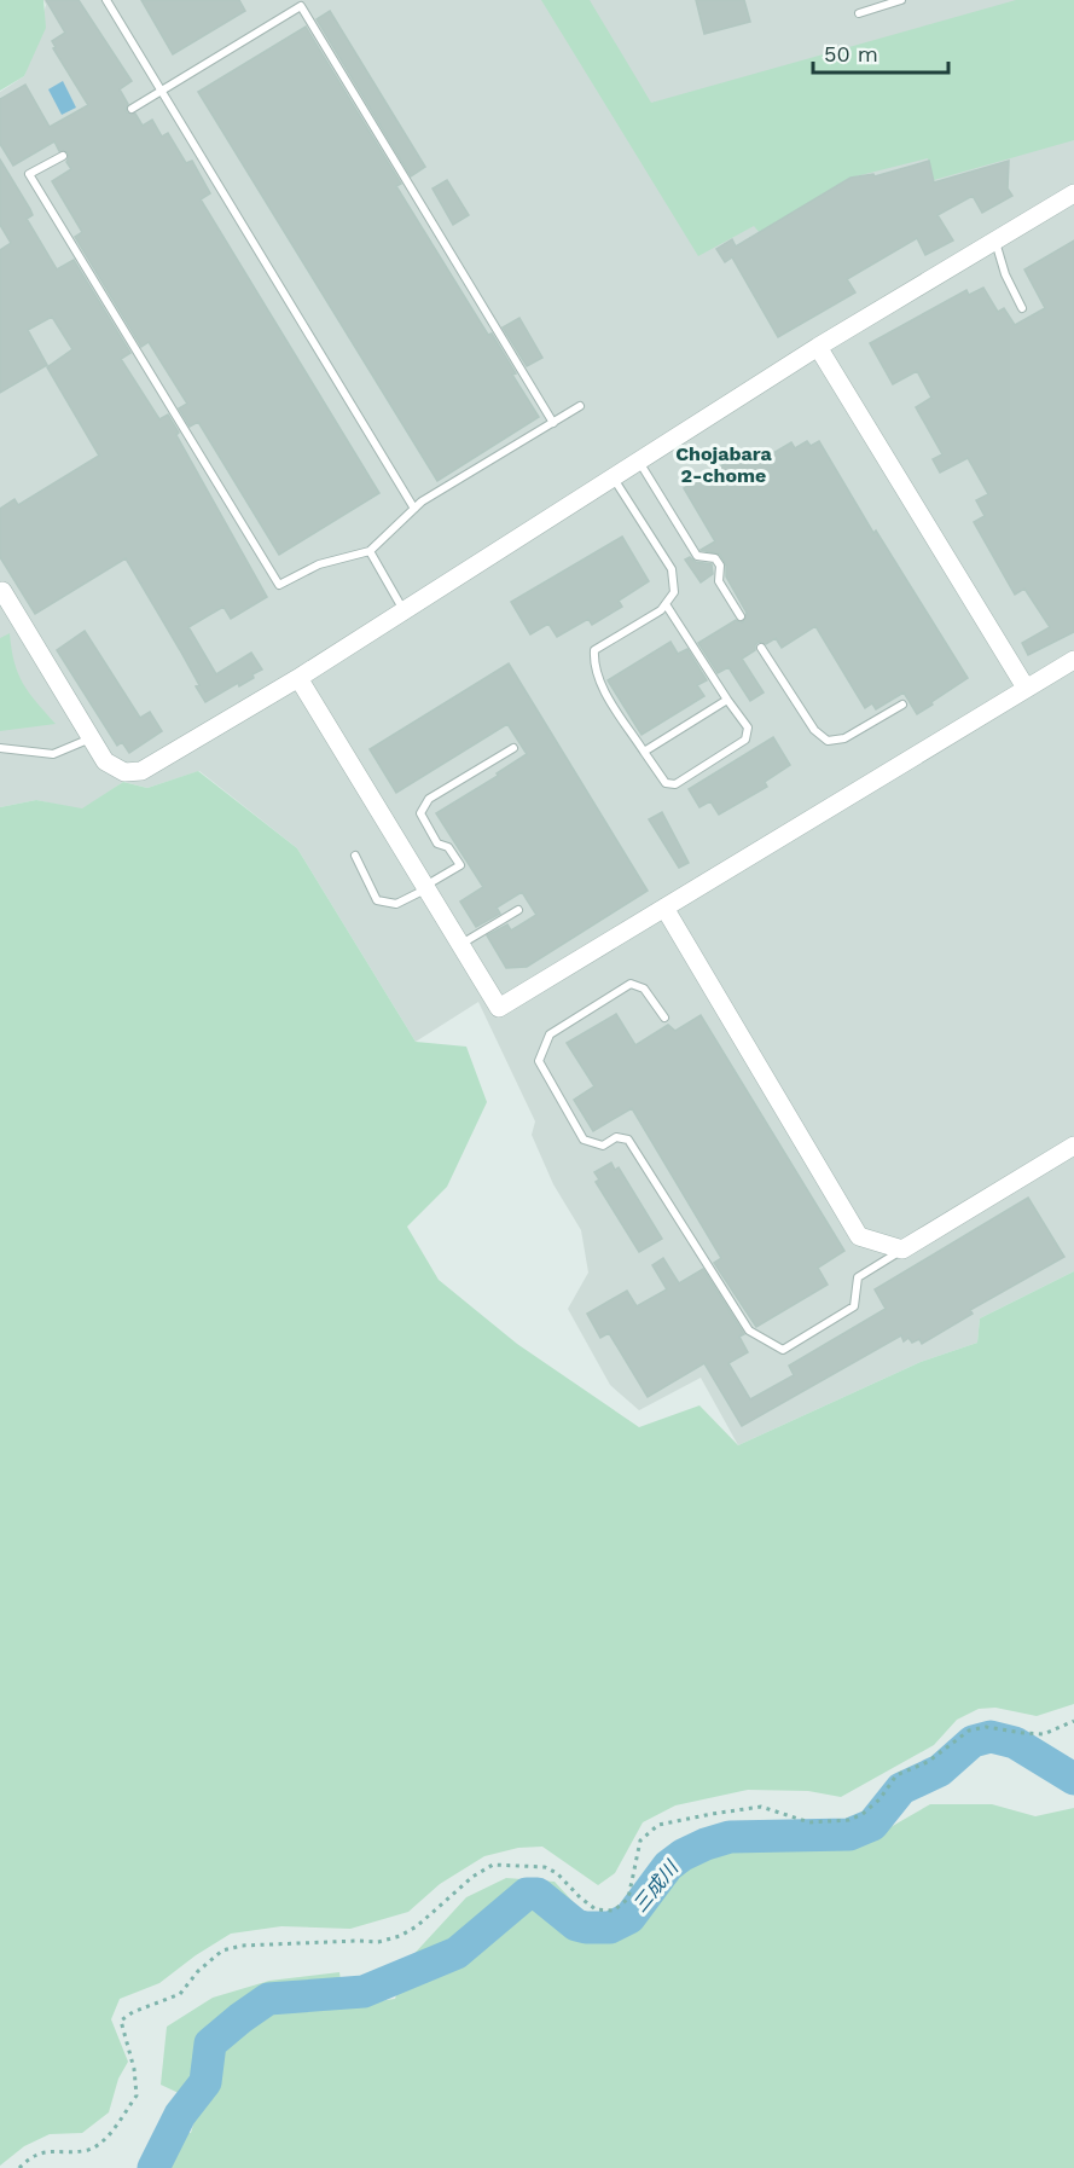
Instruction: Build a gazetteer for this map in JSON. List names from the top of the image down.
{
  "districts": ["Chojabara 2-chome"],
  "water": ["三成川"],
  "scale_bar": "50 m"
}
